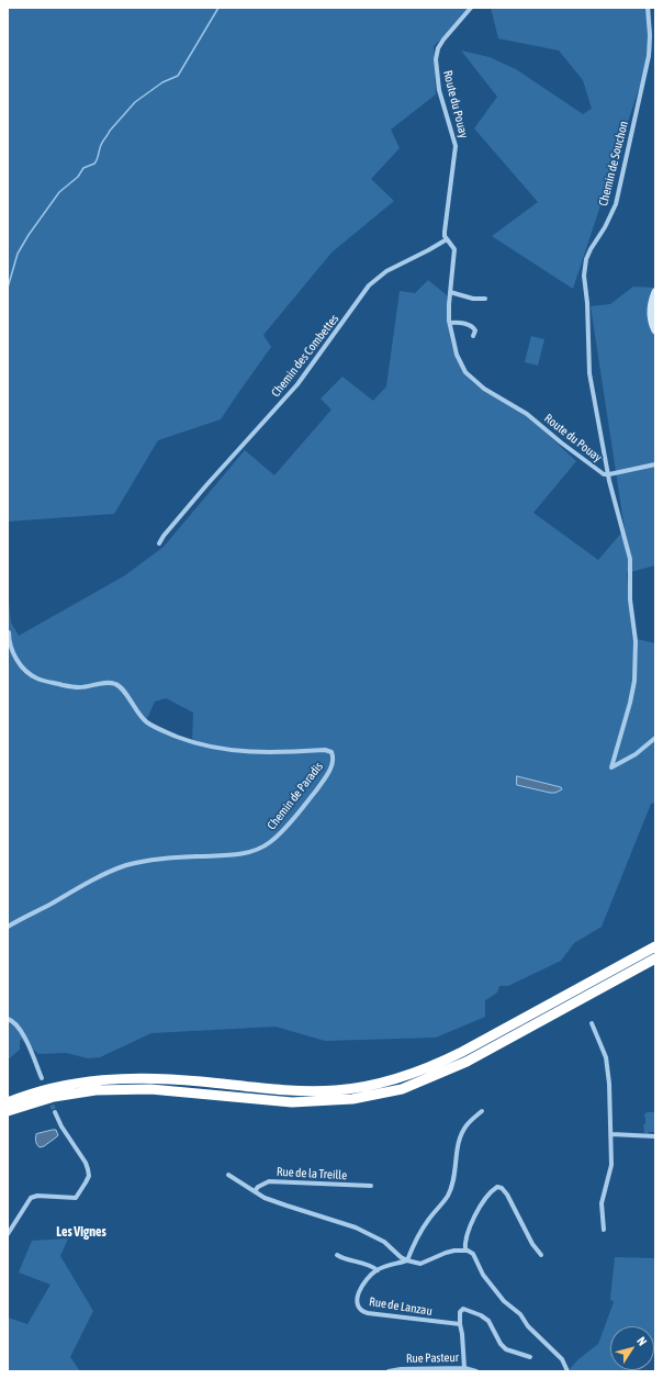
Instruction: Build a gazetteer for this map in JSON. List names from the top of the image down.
{
  "streets": {
    "street": [
      "Route du Pouay",
      "Chemin de Souchon",
      "Chemin des Combettes",
      "Chemin de Paradis",
      "Rue de la Treille",
      "Rue de Lanzau",
      "Rue Pasteur"
    ]
  },
  "crossings": [
    ["Route du Pouay", "Chemin de Souchon"],
    ["Route du Pouay", "Chemin des Combettes"]
  ],
  "districts": ["Les Vignes"],
  "north": "top right"
}
